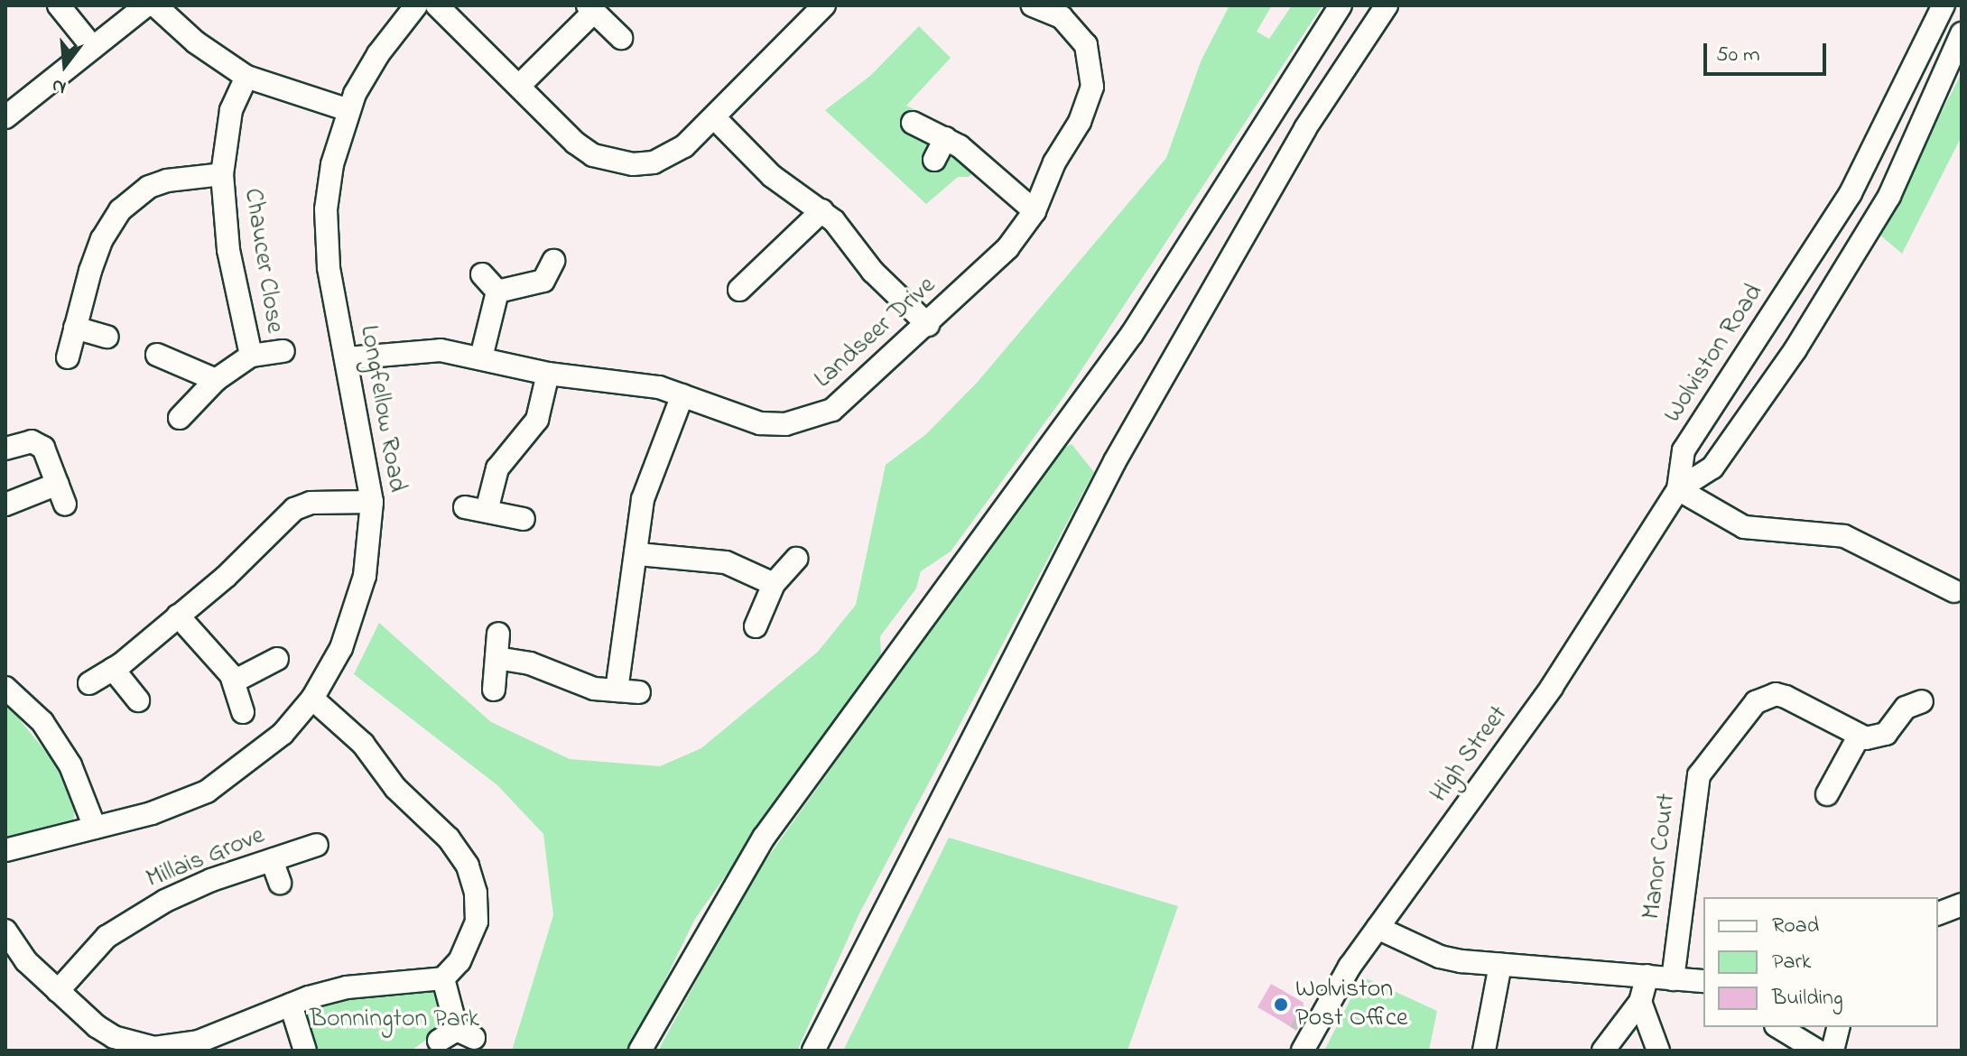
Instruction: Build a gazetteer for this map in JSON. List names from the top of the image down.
{
  "streets": {
    "street": [
      "Chaucer Close",
      "Landseer Drive",
      "Wolviston Road",
      "Longfellow Road",
      "High Street",
      "Manor Court",
      "Millais Grove"
    ]
  },
  "crossings": [
    ["Landseer Drive", "Longfellow Road"],
    ["Wolviston Road", "High Street"]
  ],
  "parks": ["Bonnington Park"],
  "places": ["Wolviston Post Office"],
  "legend": ["Road", "Park", "Building"],
  "scale_bar": "50 m",
  "north": "bottom"
}
